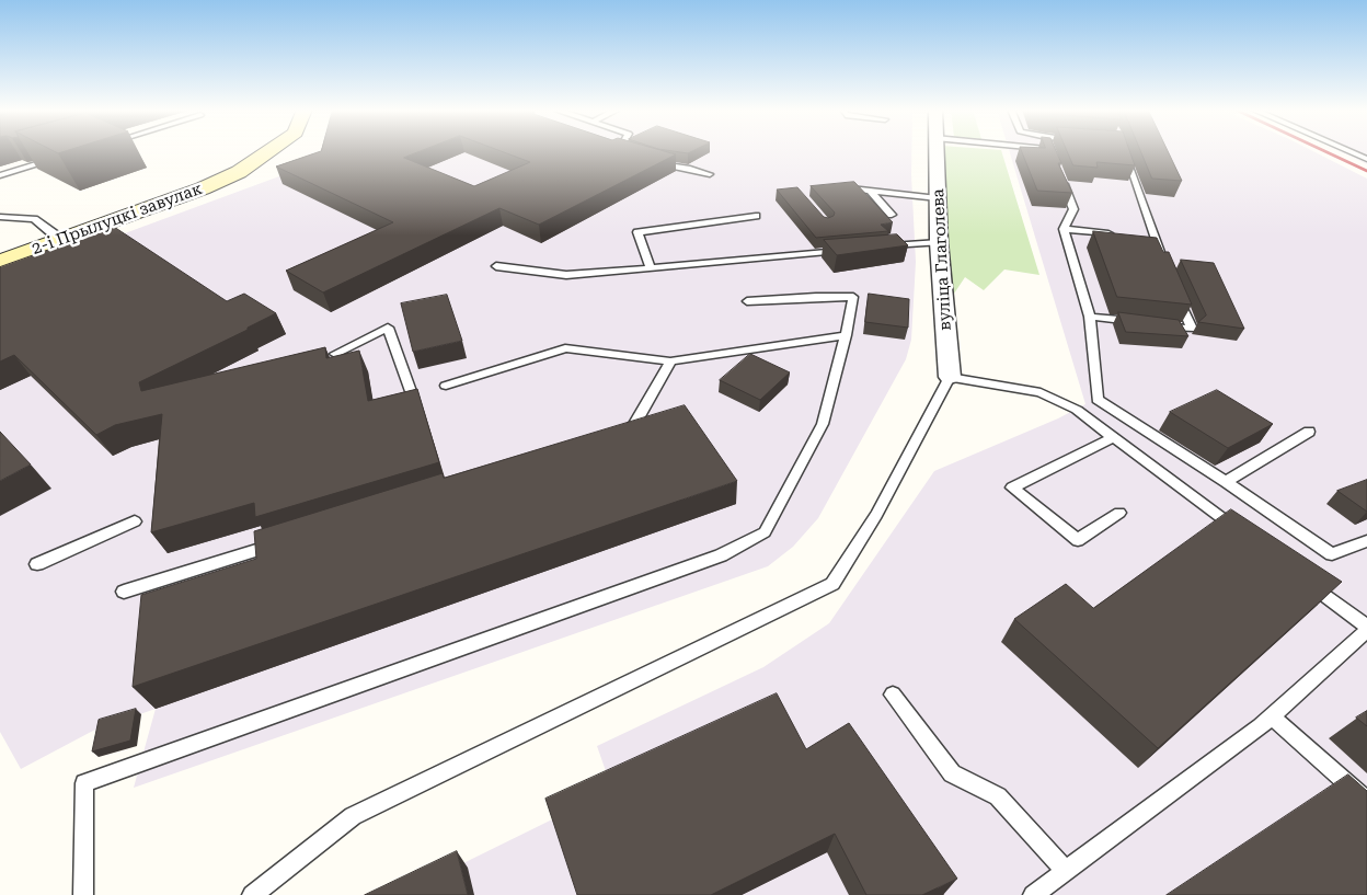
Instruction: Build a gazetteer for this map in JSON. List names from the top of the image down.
{
  "streets": {
    "street": ["2-і Прылуцкі завулак", "вуліца Глаголева"]
  }
}
